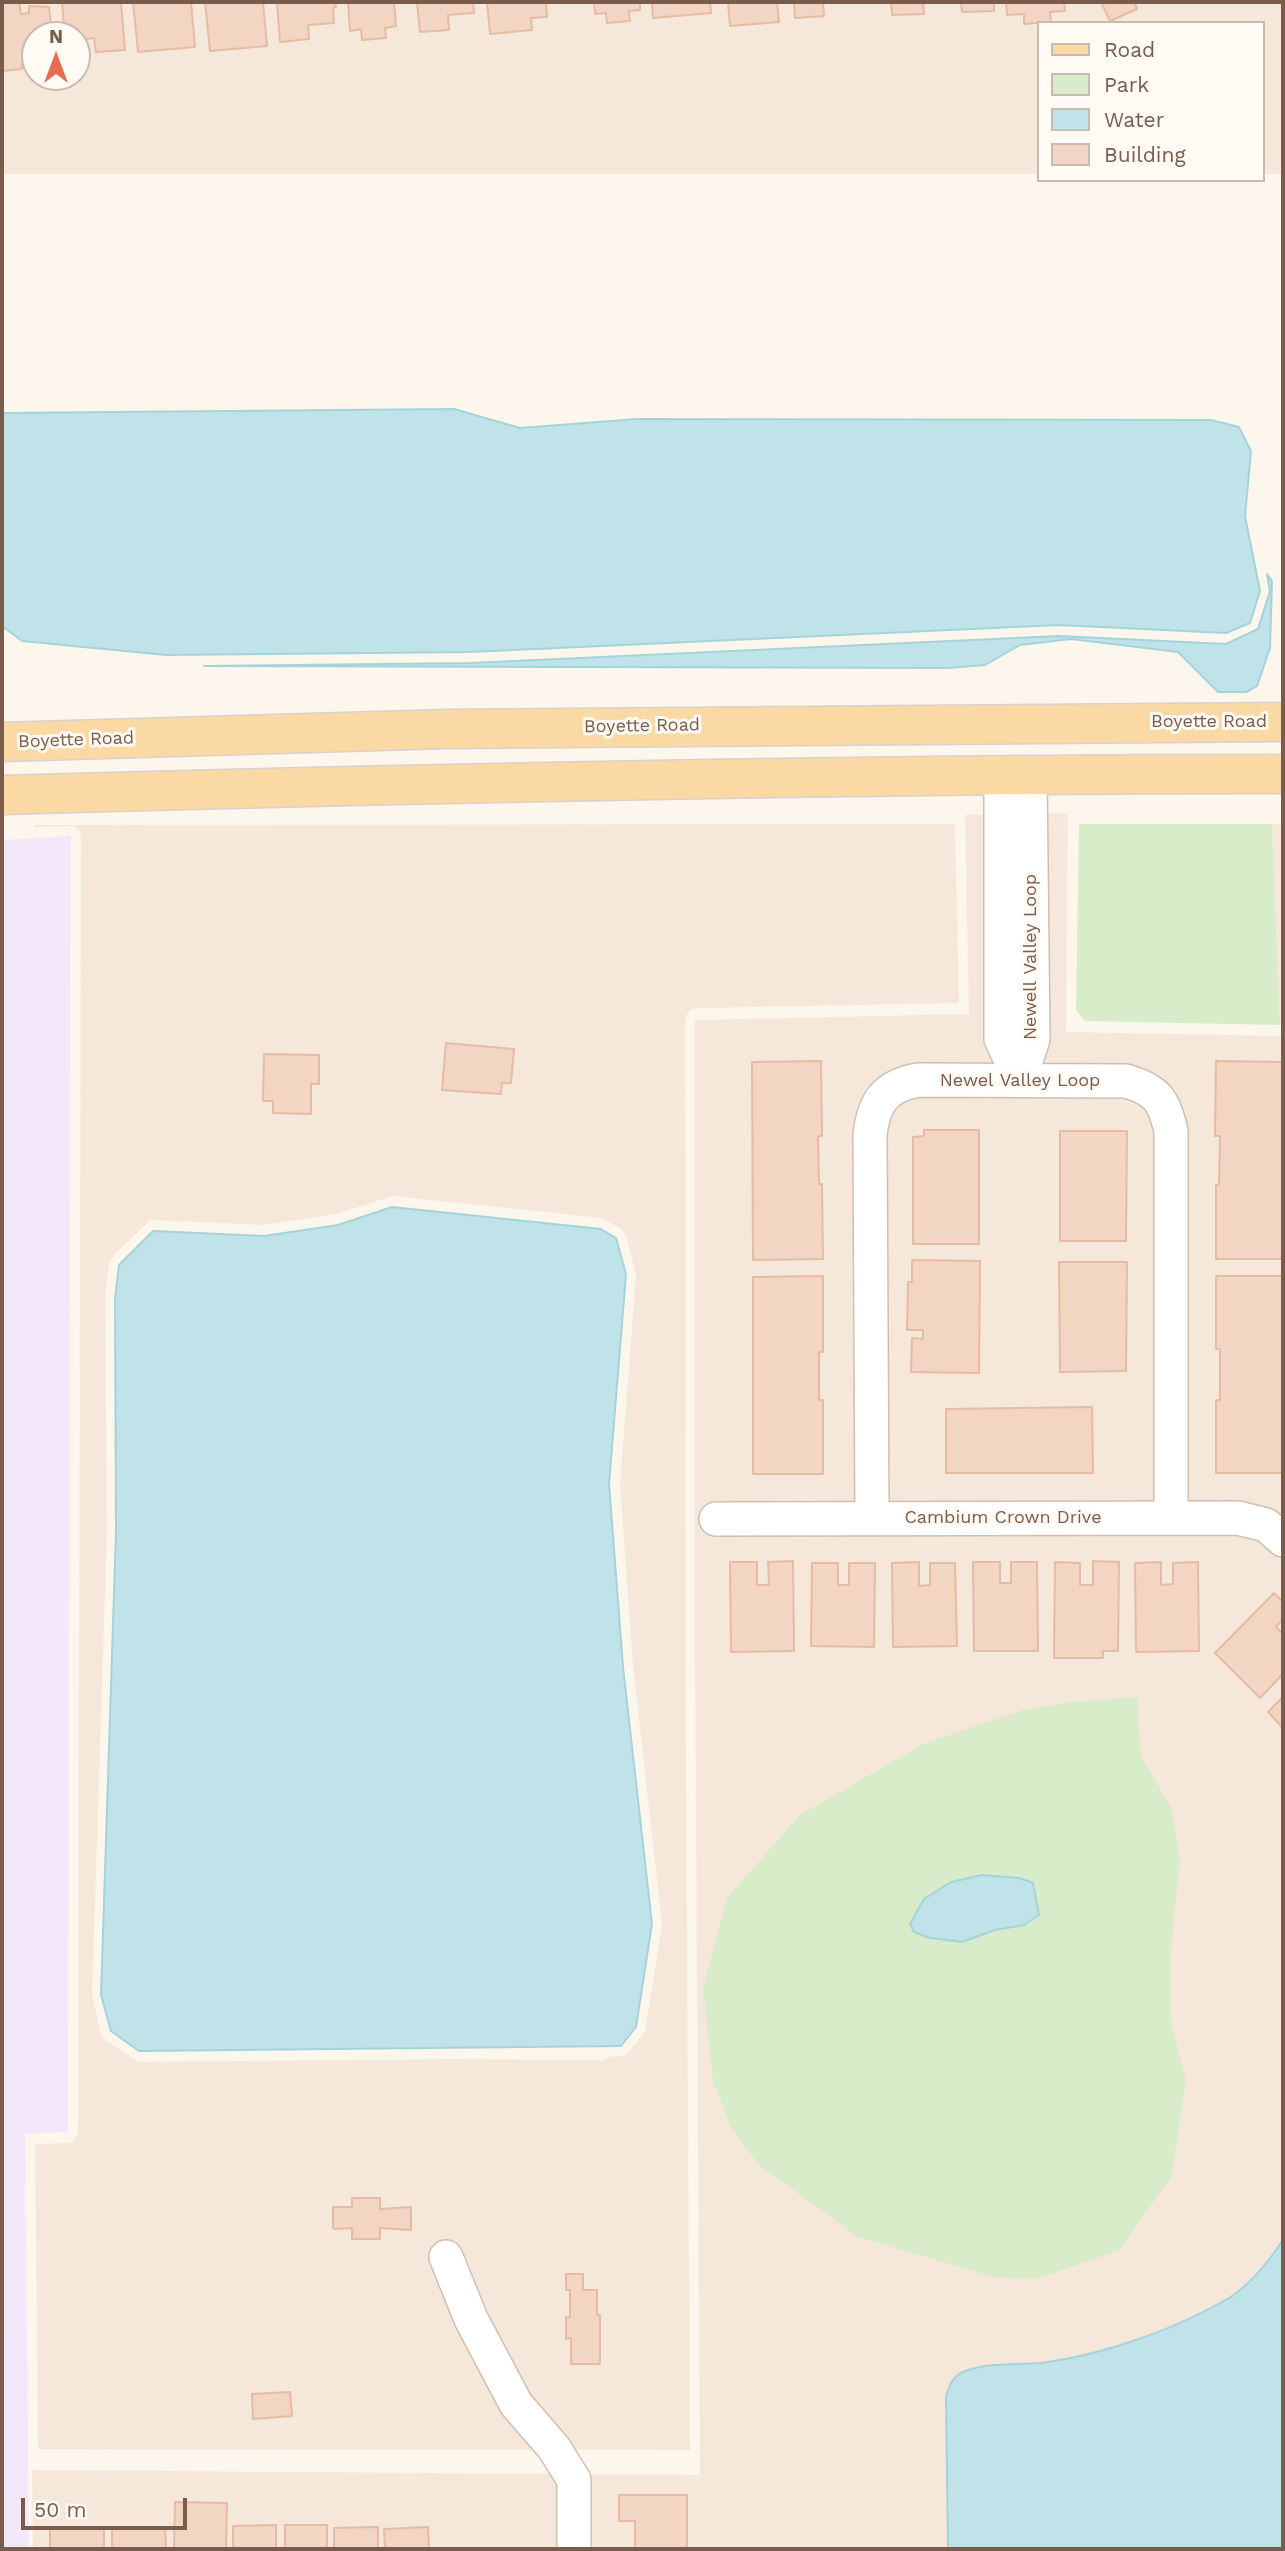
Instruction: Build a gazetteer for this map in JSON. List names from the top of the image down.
{
  "streets": {
    "main road": ["Boyette Road"],
    "street": ["Newell Valley Loop", "Newel Valley Loop", "Cambium Crown Drive"]
  },
  "crossings": [
    ["Newell Valley Loop", "Newel Valley Loop"],
    ["Newel Valley Loop", "Cambium Crown Drive"]
  ],
  "legend": [
    "Road",
    "Park",
    "Water",
    "Building"
  ],
  "scale_bar": "50 m",
  "north": "top"
}
